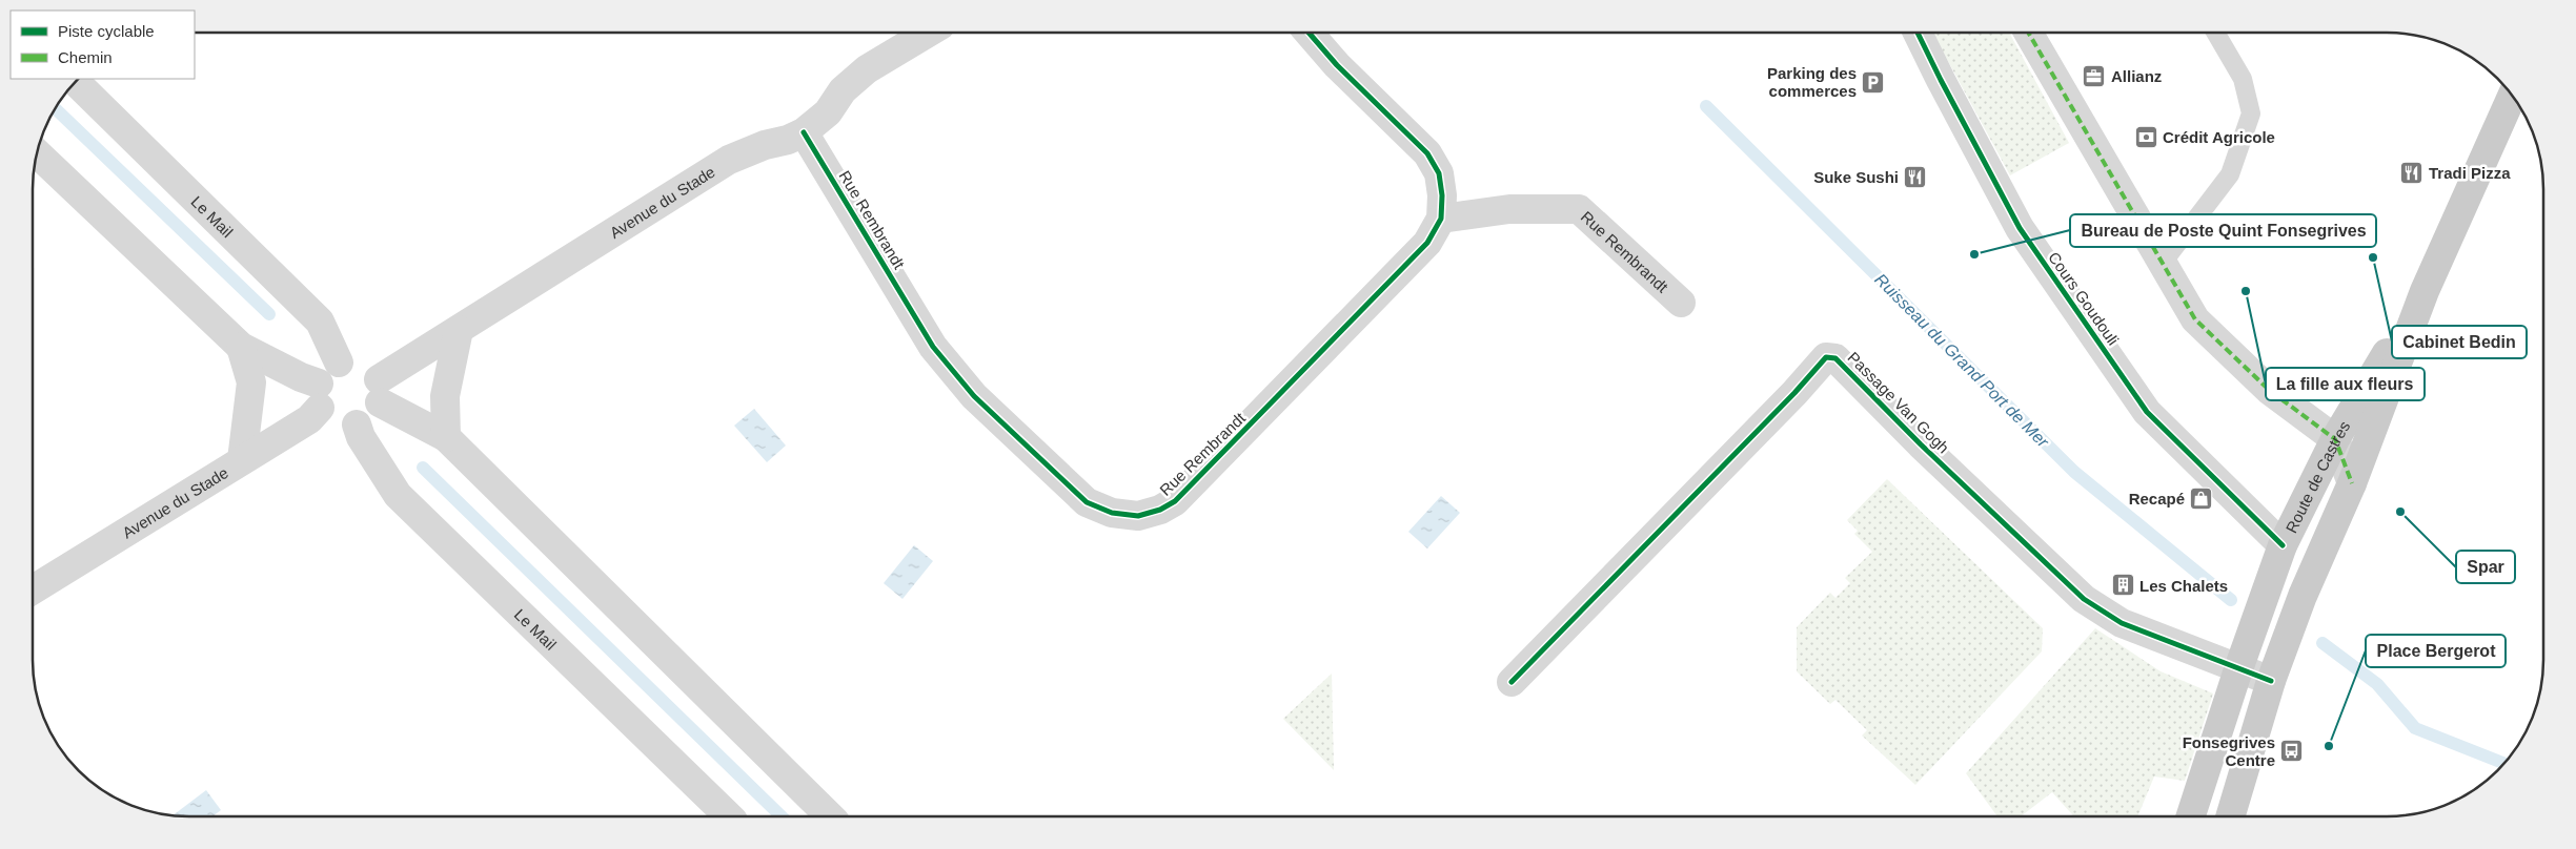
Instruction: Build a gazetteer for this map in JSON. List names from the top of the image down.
{
  "streets": {
    "main road": ["Route de Castres"],
    "street": [
      "Avenue du Stade",
      "Le Mail",
      "Rue Rembrandt",
      "Cours Goudouli",
      "Passage Van Gogh"
    ]
  },
  "crossings": [
    ["Avenue du Stade", "Le Mail"],
    ["Avenue du Stade", "Rue Rembrandt"],
    ["Cours Goudouli", "Route de Castres"],
    ["Passage Van Gogh", "Route de Castres"]
  ],
  "water": ["Ruisseau du Grand Port de Mer"],
  "places": {
    "office": ["Allianz"],
    "parking": ["Parking des commerces"],
    "bank": ["Crédit Agricole"],
    "restaurant": ["Tradi Pizza", "Suke Sushi"],
    "other": [
      "Bureau de Poste Quint Fonsegrives",
      "Cabinet Bedin",
      "La fille aux fleurs",
      "Spar",
      "Place Bergerot"
    ],
    "shop": ["Recapé"],
    "building": ["Les Chalets"],
    "bus stop": ["Fonsegrives Centre"]
  },
  "legend": ["Piste cyclable", "Chemin"]
}
